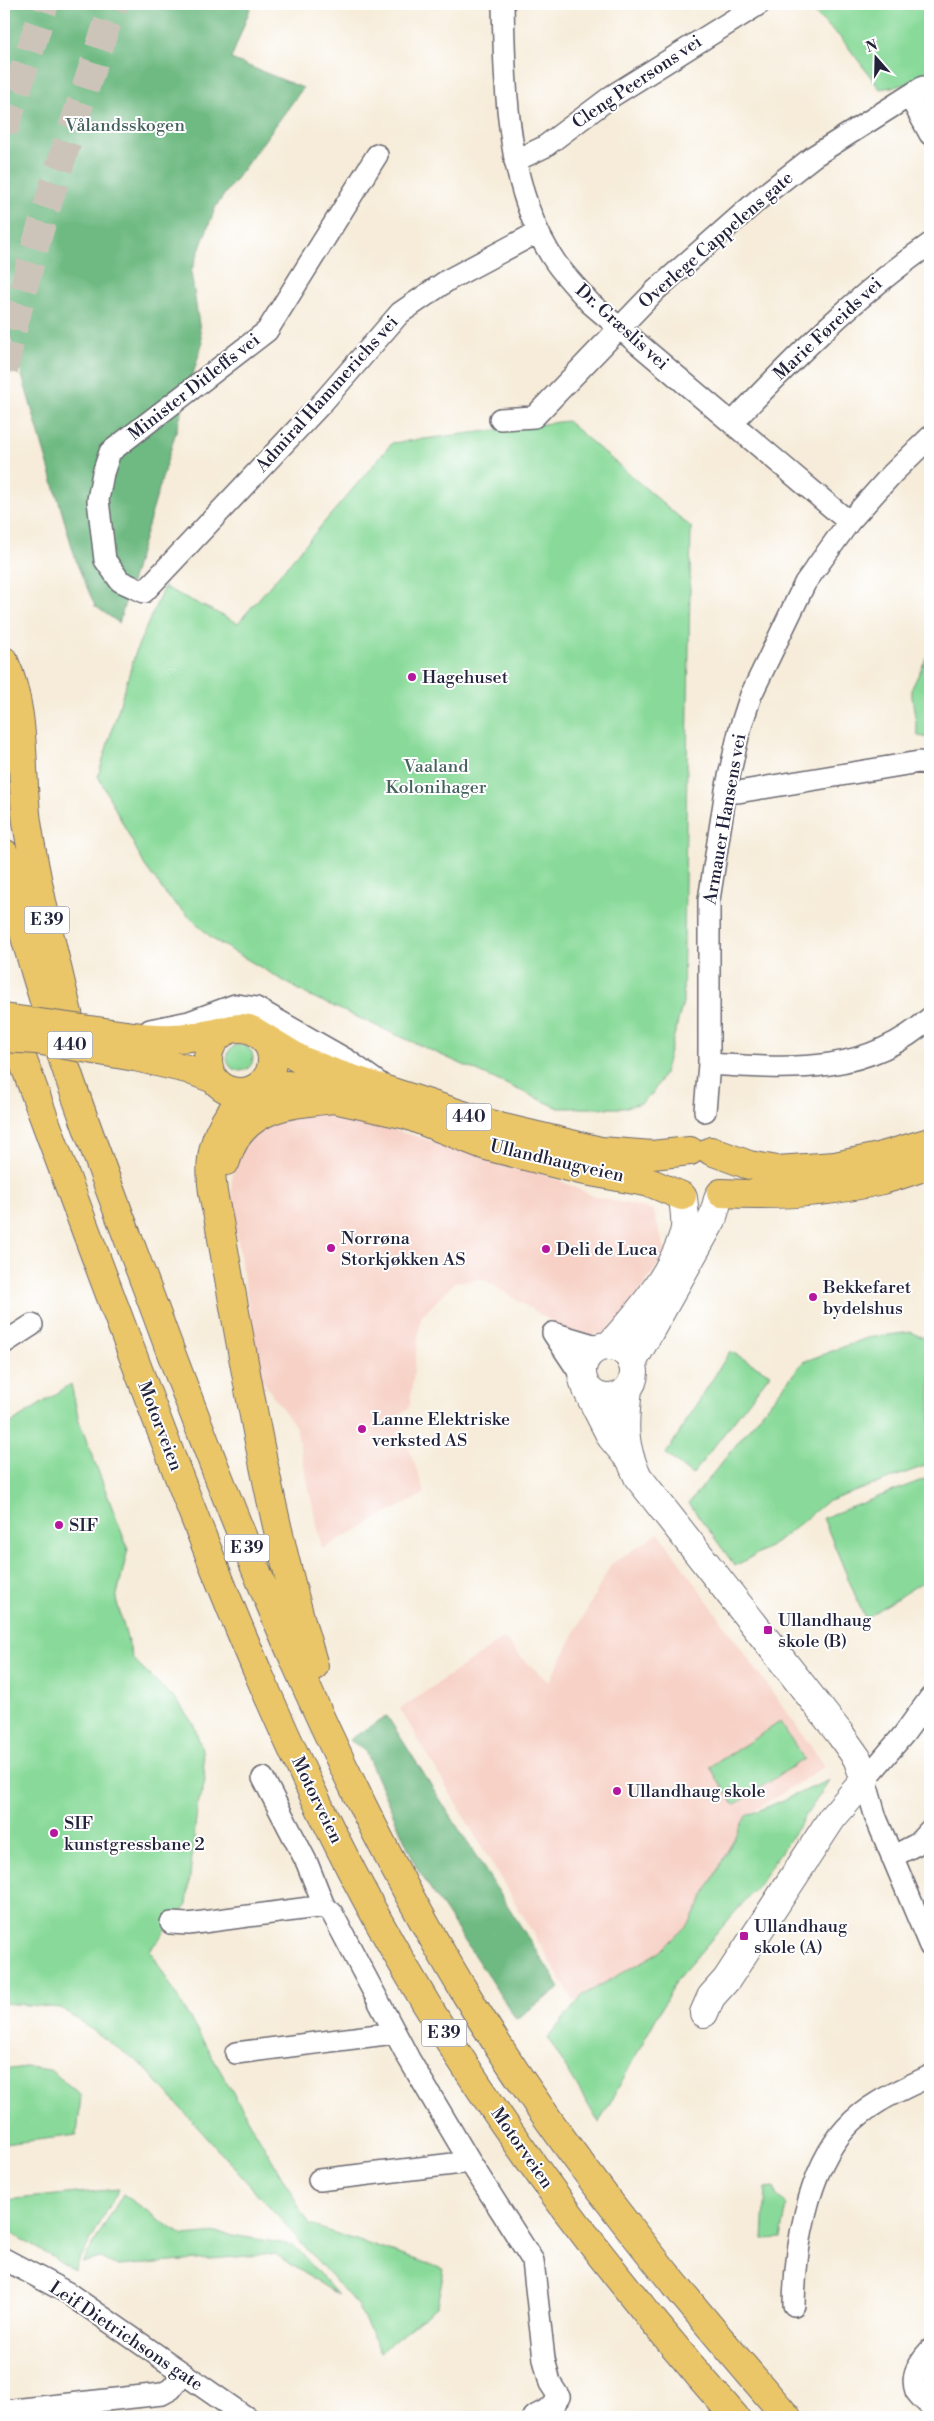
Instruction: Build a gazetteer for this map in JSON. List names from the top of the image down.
{
  "streets": {
    "main road": [
      "E 39",
      "440",
      "Ullandhaugveien",
      "Motorveien"
    ],
    "street": [
      "Cleng Peersons vei",
      "Overlege Cappelens gate",
      "Dr. Græslis vei",
      "Marie Føreids vei",
      "Minister Ditleffs vei",
      "Admiral Hammerichs vei",
      "Armauer Hansens vei",
      "Leif Dietrichsons gate"
    ]
  },
  "crossings": [
    ["Cleng Peersons vei", "Dr. Græslis vei"],
    ["Overlege Cappelens gate", "Dr. Græslis vei"],
    ["Dr. Græslis vei", "Marie Føreids vei"],
    ["Dr. Græslis vei", "Admiral Hammerichs vei"],
    ["Dr. Græslis vei", "Armauer Hansens vei"],
    ["Minister Ditleffs vei", "Admiral Hammerichs vei"],
    ["E 39", "440"],
    ["E 39", "Ullandhaugveien"],
    ["E 39", "Motorveien"],
    ["440", "Ullandhaugveien"]
  ],
  "parks": ["Vålandsskogen", "Vaaland Kolonihager"],
  "places": {
    "other": [
      "Hagehuset",
      "Norrøna Storkjøkken AS",
      "Deli de Luca",
      "Bekkefaret bydelshus",
      "Lanne Elektriske verksted AS",
      "SIF",
      "Ullandhaug skole",
      "SIF kunstgressbane 2"
    ],
    "transit": ["Ullandhaug skole (B)", "Ullandhaug skole (A)"]
  },
  "north": "top"
}
